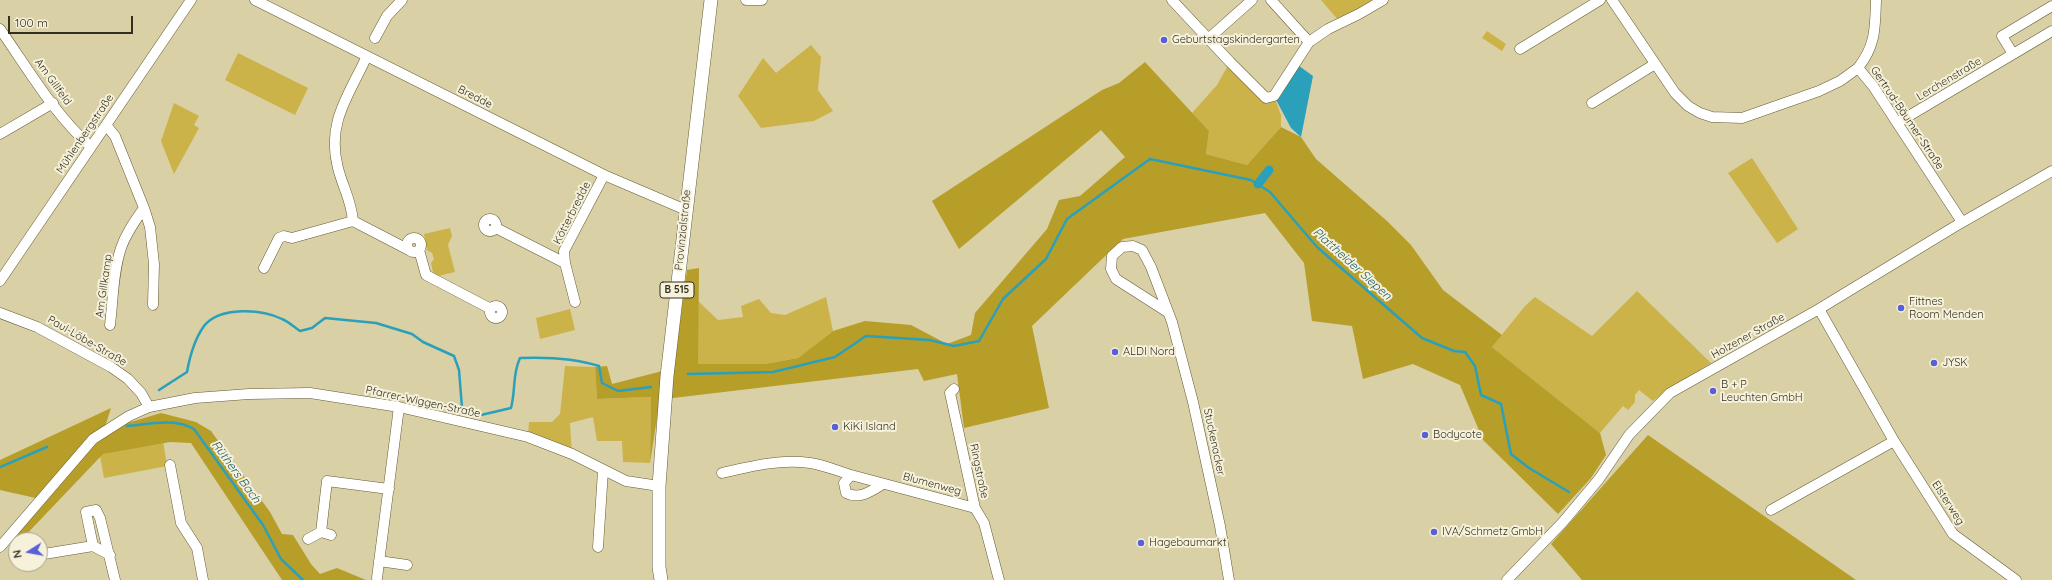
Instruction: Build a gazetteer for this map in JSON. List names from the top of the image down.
{
  "streets": {
    "main road": ["Provinzialstraße", "B 515"],
    "street": [
      "Lerchenstraße",
      "Am Gillfeld",
      "Bredde",
      "Gertrud-Bäumer-Straße",
      "Mühlenbergstraße",
      "Kötterbredde",
      "Am Gillkamp",
      "Holzener Straße",
      "Paul-Löbe-Straße",
      "Pfarrer-Wiggen-Straße",
      "Stuckenacker",
      "Ringstraße",
      "Blumenweg",
      "Elsterweg"
    ]
  },
  "crossings": [
    ["Lerchenstraße", "Gertrud-Bäumer-Straße"],
    ["Am Gillfeld", "Mühlenbergstraße"],
    ["Bredde", "Kötterbredde"],
    ["Bredde", "Provinzialstraße"],
    ["Gertrud-Bäumer-Straße", "Holzener Straße"],
    ["Provinzialstraße", "Pfarrer-Wiggen-Straße"],
    ["Holzener Straße", "Elsterweg"],
    ["Paul-Löbe-Straße", "Pfarrer-Wiggen-Straße"],
    ["Ringstraße", "Blumenweg"]
  ],
  "water": ["Plattheider Siepen", "Rüthers Bach"],
  "places": [
    "Geburtstagskindergarten",
    "Fittnes Room Menden",
    "ALDI Nord",
    "JYSK",
    "B + P Leuchten GmbH",
    "KiKi Island",
    "Bodycote",
    "IVA/Schmetz GmbH",
    "Hagebaumarkt"
  ],
  "scale_bar": "100 m",
  "north": "left"
}
